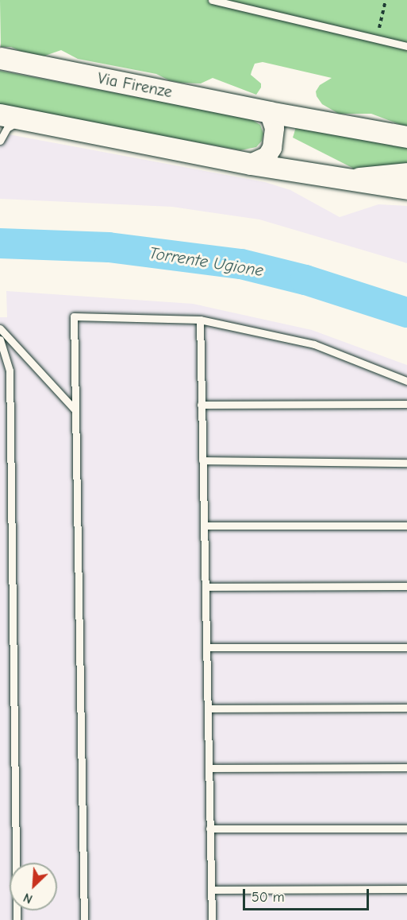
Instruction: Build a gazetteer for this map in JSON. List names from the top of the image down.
{
  "streets": {
    "main road": ["Via Firenze"]
  },
  "water": ["Torrente Ugione"],
  "scale_bar": "50 m",
  "north": "bottom left"
}
